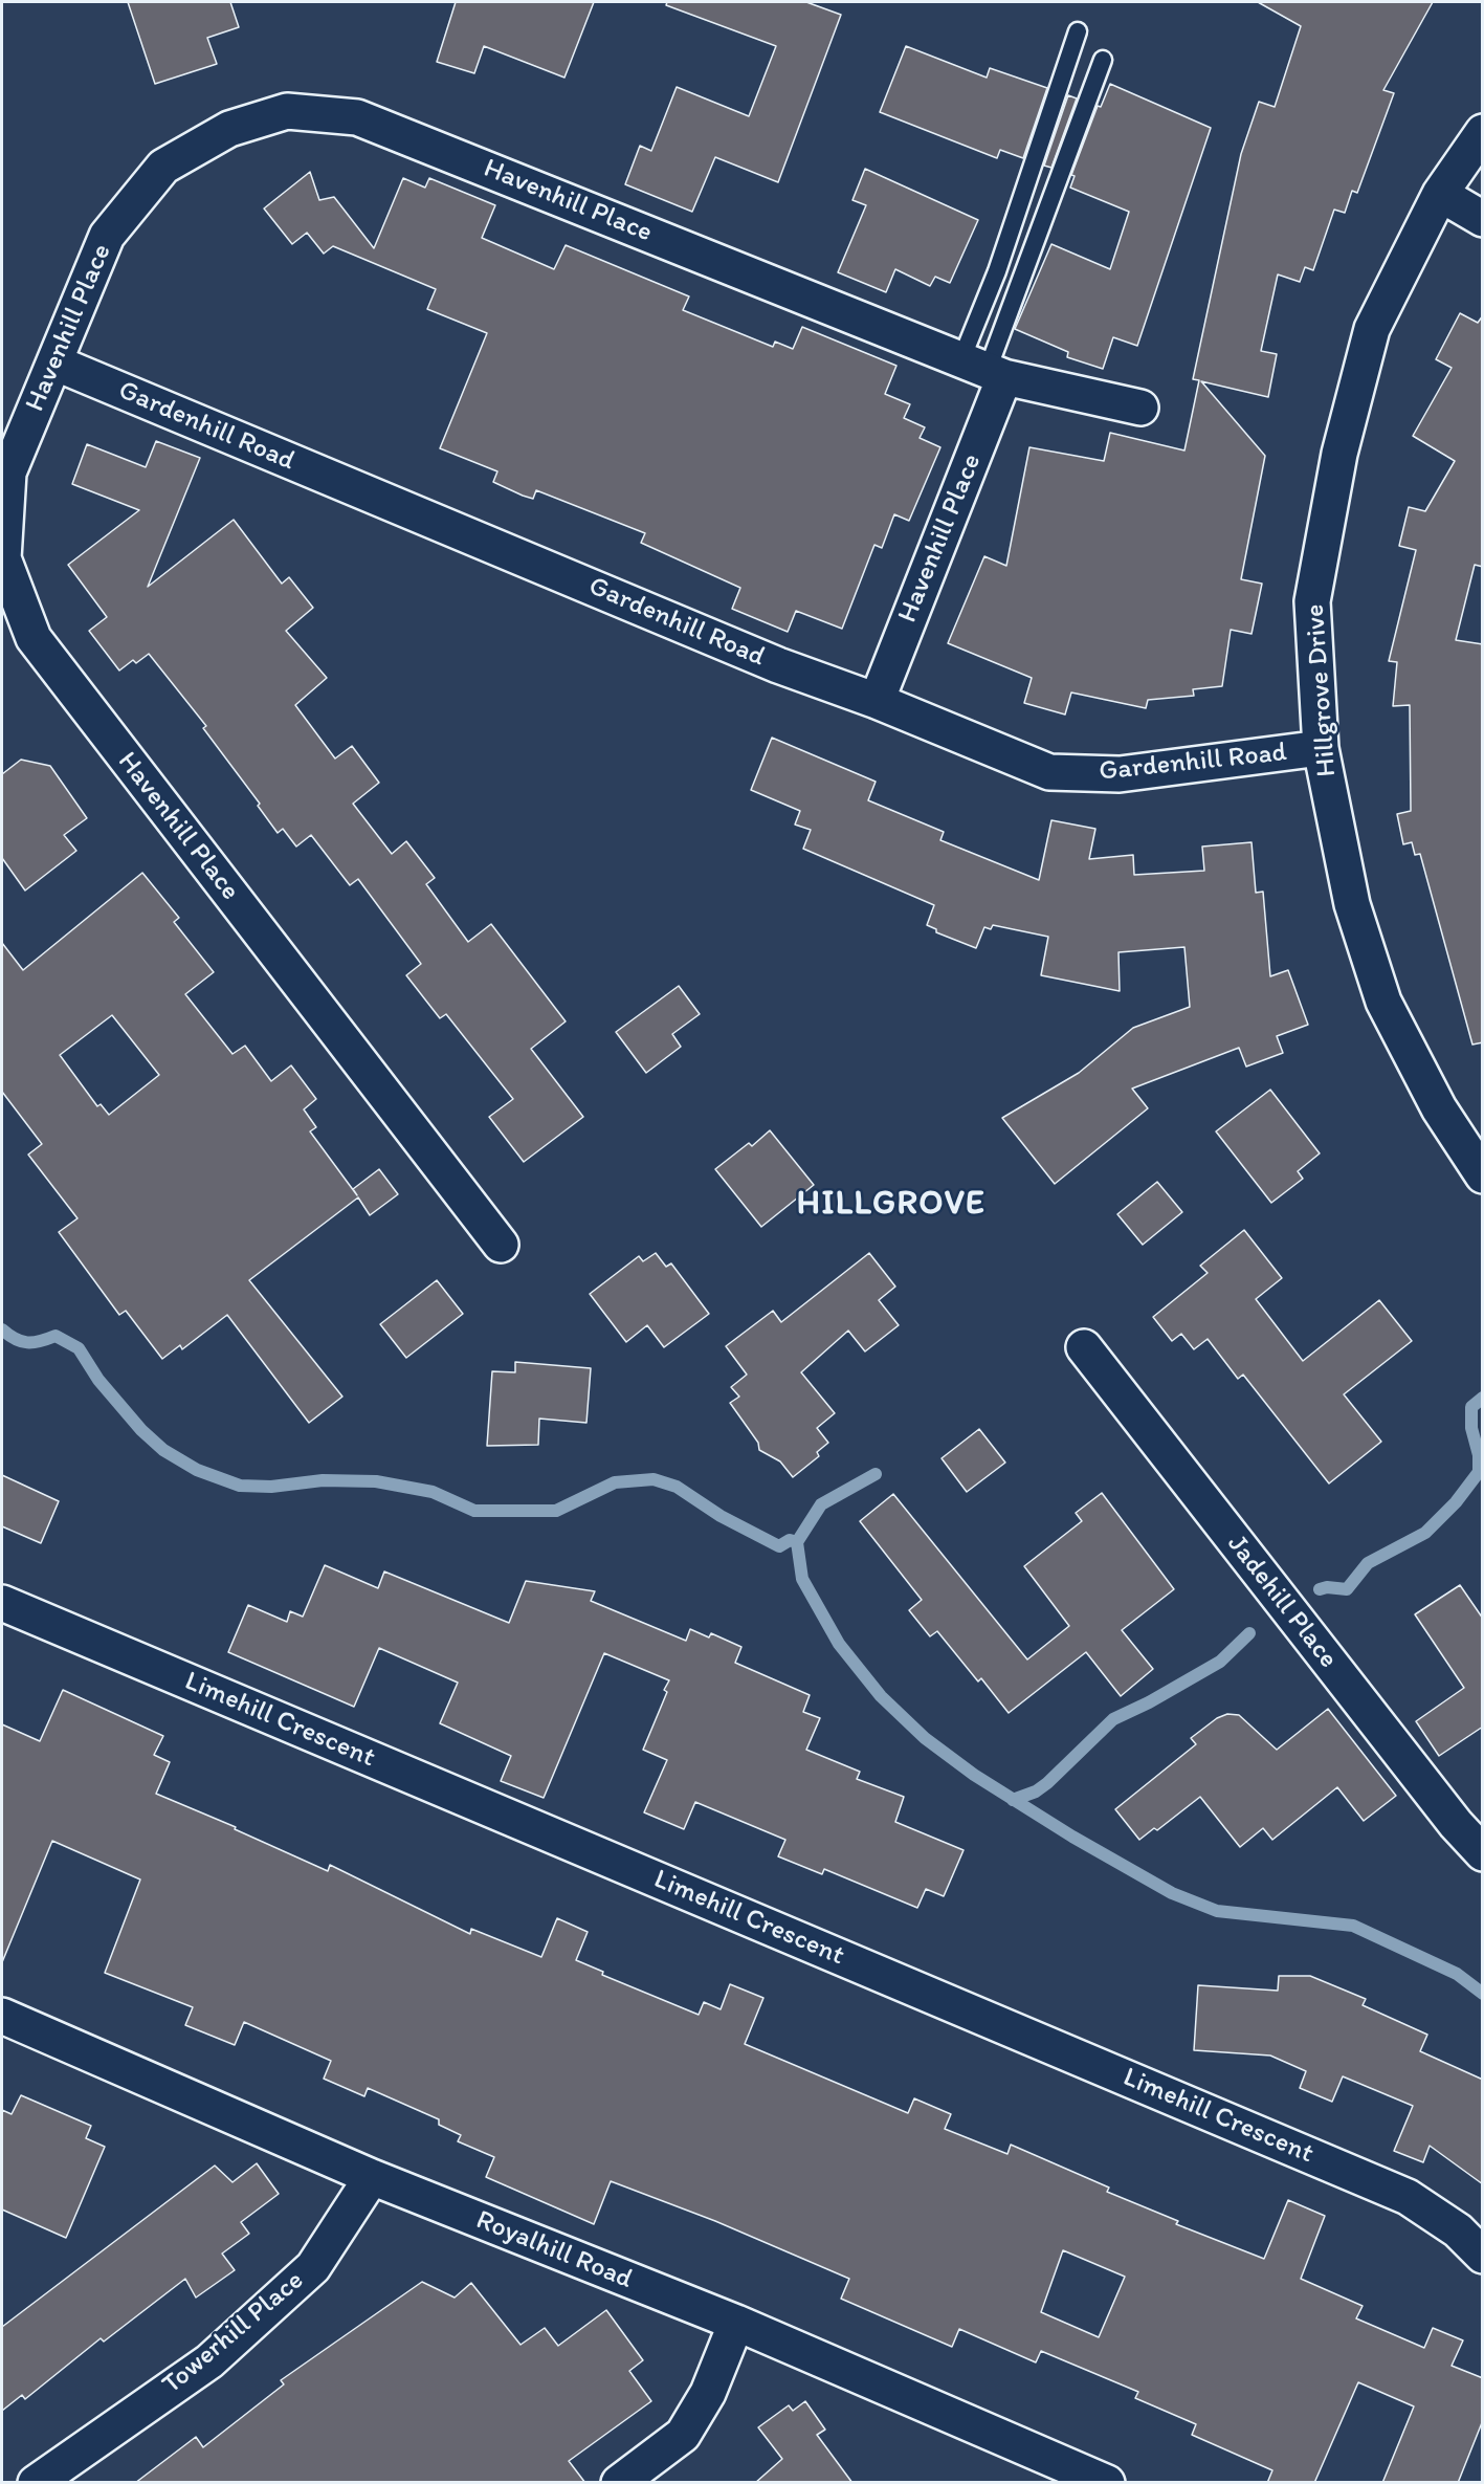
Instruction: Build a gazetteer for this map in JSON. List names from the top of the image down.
{
  "streets": {
    "street": [
      "Havenhill Place",
      "Gardenhill Road",
      "Hillgrove Drive",
      "Jadehill Place",
      "Limehill Crescent",
      "Royalhill Road",
      "Towerhill Place"
    ]
  },
  "crossings": [
    ["Havenhill Place", "Gardenhill Road"],
    ["Gardenhill Road", "Hillgrove Drive"],
    ["Royalhill Road", "Towerhill Place"]
  ],
  "districts": ["HILLGROVE"]
}
